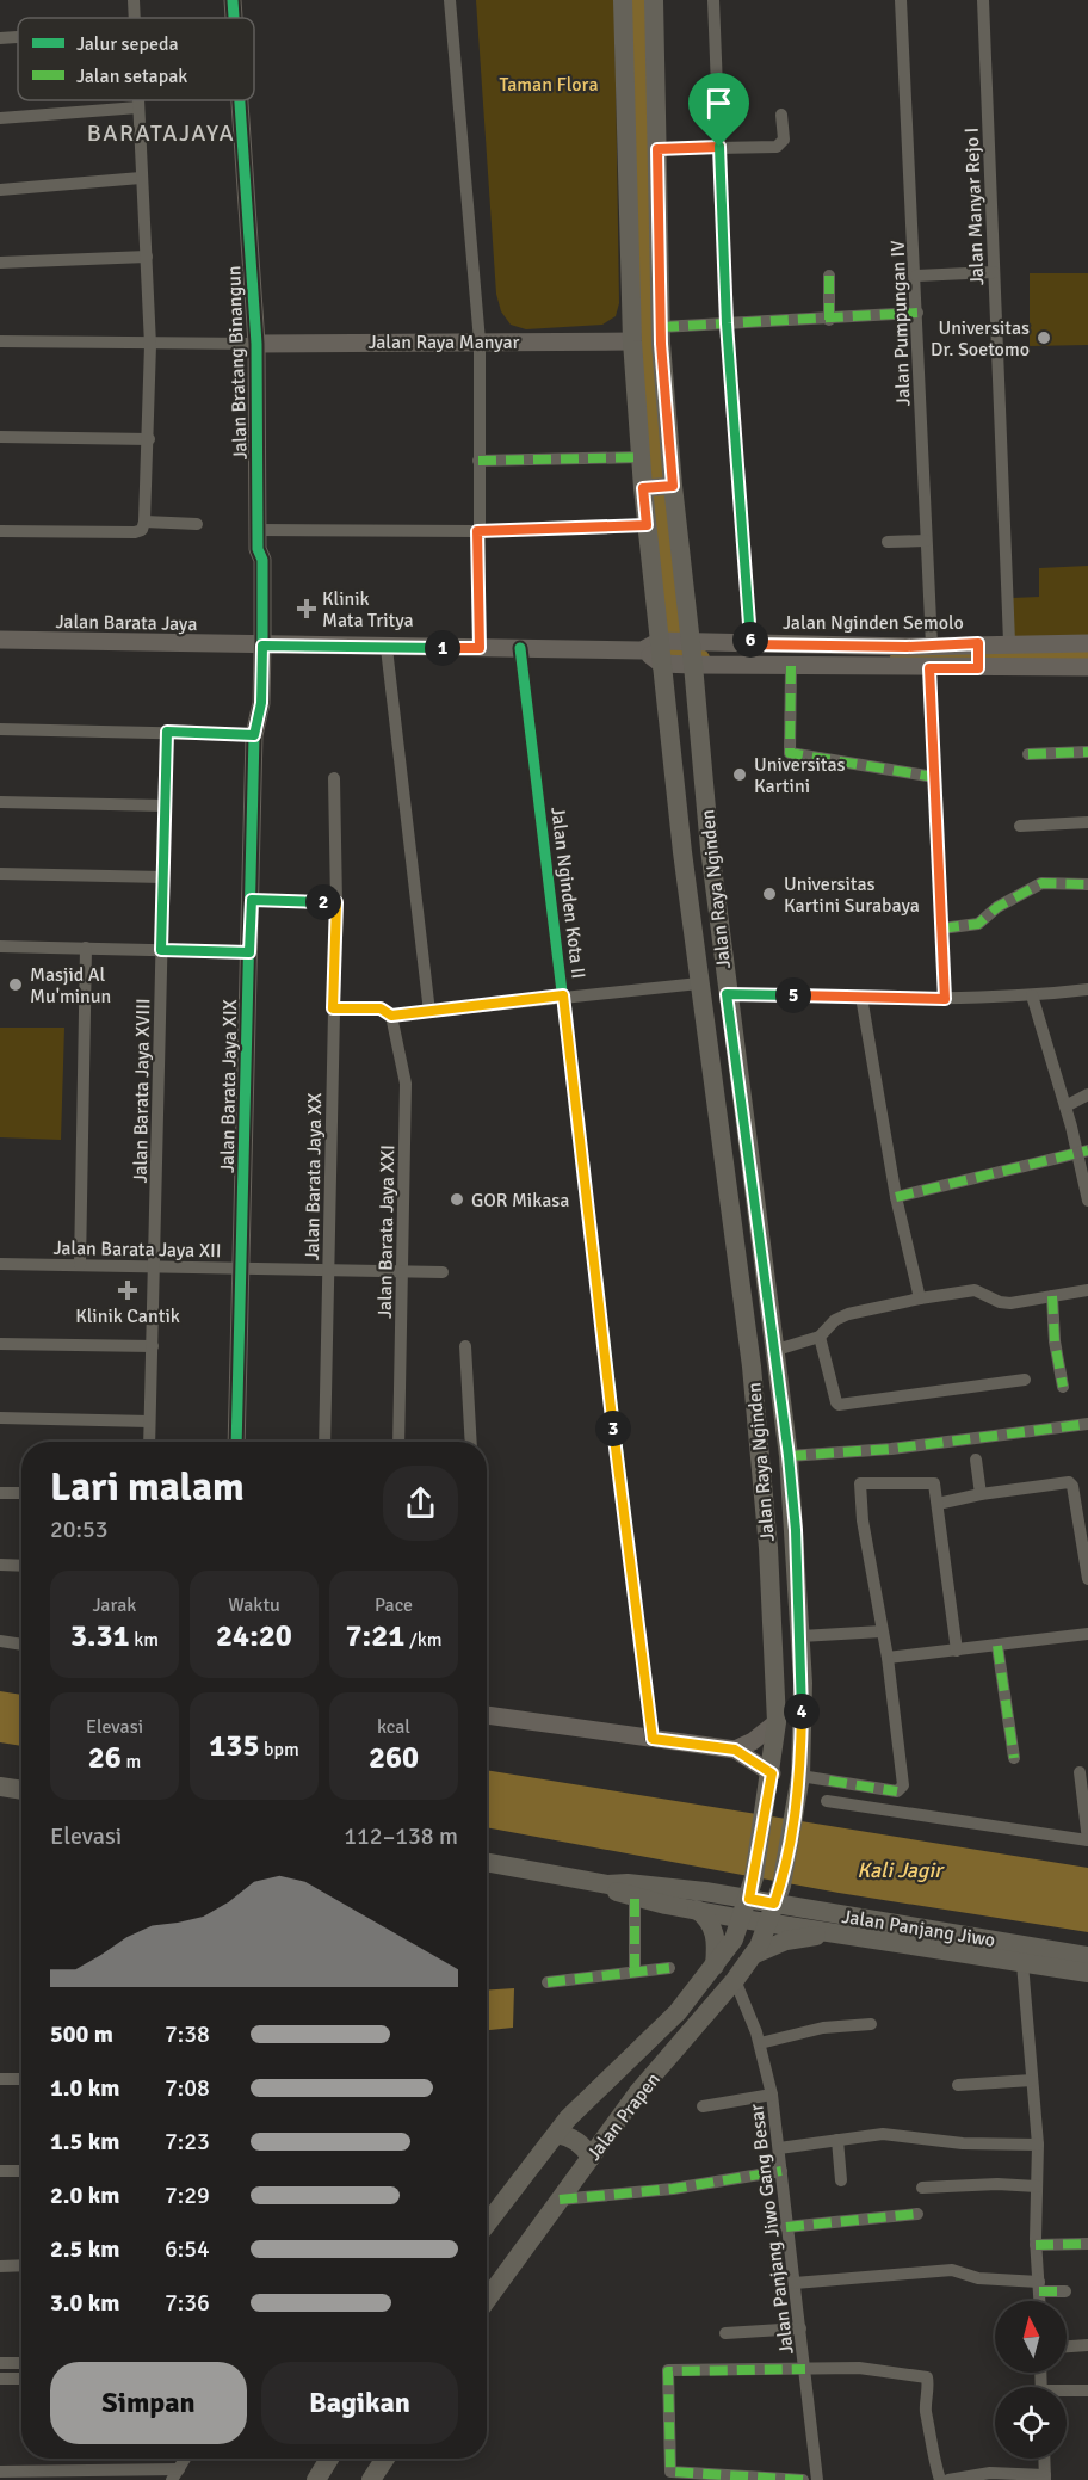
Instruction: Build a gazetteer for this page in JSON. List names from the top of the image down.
{
  "streets": {
    "main road": ["Jalan Raya Nginden", "Jalan Panjang Jiwo", "Jalan Prapen"],
    "street": [
      "Jalan Manyar Rejo I",
      "Jalan Pumpungan IV",
      "Jalan Raya Manyar",
      "Jalan Bratang Binangun",
      "Jalan Barata Jaya",
      "Jalan Nginden Semolo",
      "Jalan Nginden Kota II",
      "Jalan Barata Jaya XIX",
      "Jalan Barata Jaya XVIII",
      "Jalan Barata Jaya XX",
      "Jalan Barata Jaya XXI",
      "Jalan Barata Jaya XII",
      "Jalan Panjang Jiwo Gang Besar"
    ]
  },
  "crossings": [
    ["Jalan Manyar Rejo I", "Jalan Nginden Semolo"],
    ["Jalan Pumpungan IV", "Jalan Nginden Semolo"],
    ["Jalan Raya Manyar", "Jalan Bratang Binangun"],
    ["Jalan Bratang Binangun", "Jalan Barata Jaya"],
    ["Jalan Bratang Binangun", "Jalan Barata Jaya XIX"],
    ["Jalan Barata Jaya", "Jalan Nginden Semolo"],
    ["Jalan Barata Jaya", "Jalan Raya Nginden"],
    ["Jalan Barata Jaya", "Jalan Nginden Kota II"],
    ["Jalan Nginden Semolo", "Jalan Raya Nginden"],
    ["Jalan Raya Nginden", "Jalan Panjang Jiwo"],
    ["Jalan Raya Nginden", "Jalan Prapen"],
    ["Jalan Barata Jaya XIX", "Jalan Barata Jaya XII"],
    ["Jalan Barata Jaya XVIII", "Jalan Barata Jaya XII"],
    ["Jalan Barata Jaya XX", "Jalan Barata Jaya XII"],
    ["Jalan Barata Jaya XXI", "Jalan Barata Jaya XII"],
    ["Jalan Panjang Jiwo", "Jalan Prapen"],
    ["Jalan Prapen", "Jalan Panjang Jiwo Gang Besar"]
  ],
  "districts": ["BARATAJAYA"],
  "water": ["Kali Jagir"],
  "parks": ["Taman Flora"],
  "places": {
    "other": [
      "Universitas Dr. Soetomo",
      "Universitas Kartini",
      "Universitas Kartini Surabaya",
      "Masjid Al Mu'minun",
      "GOR Mikasa"
    ],
    "health": ["Klinik Mata Tritya", "Klinik Cantik"]
  },
  "legend": ["Jalur sepeda", "Jalan setapak"],
  "north": "top",
  "page": {
    "pins": [
      "6",
      "1",
      "2",
      "5",
      "3",
      "4"
    ],
    "heading": ["Lari malam", "20:53"],
    "stats": [
      ["Jarak", "3.31 km"],
      ["Waktu", "24:20"],
      ["Pace", "7:21 /km"],
      ["Elevasi", "26 m"],
      ["135 bpm"],
      ["kcal", "260"]
    ],
    "chart": ["Elevasi", "112–138 m"],
    "list": [
      {
        "name": "500 m",
        "note": "7:38"
      },
      {
        "name": "1.0 km",
        "note": "7:08"
      },
      {
        "name": "1.5 km",
        "note": "7:23"
      },
      {
        "name": "2.0 km",
        "note": "7:29"
      },
      {
        "name": "2.5 km",
        "note": "6:54"
      },
      {
        "name": "3.0 km",
        "note": "7:36"
      }
    ],
    "buttons": ["Simpan", "Bagikan"]
  }
}
